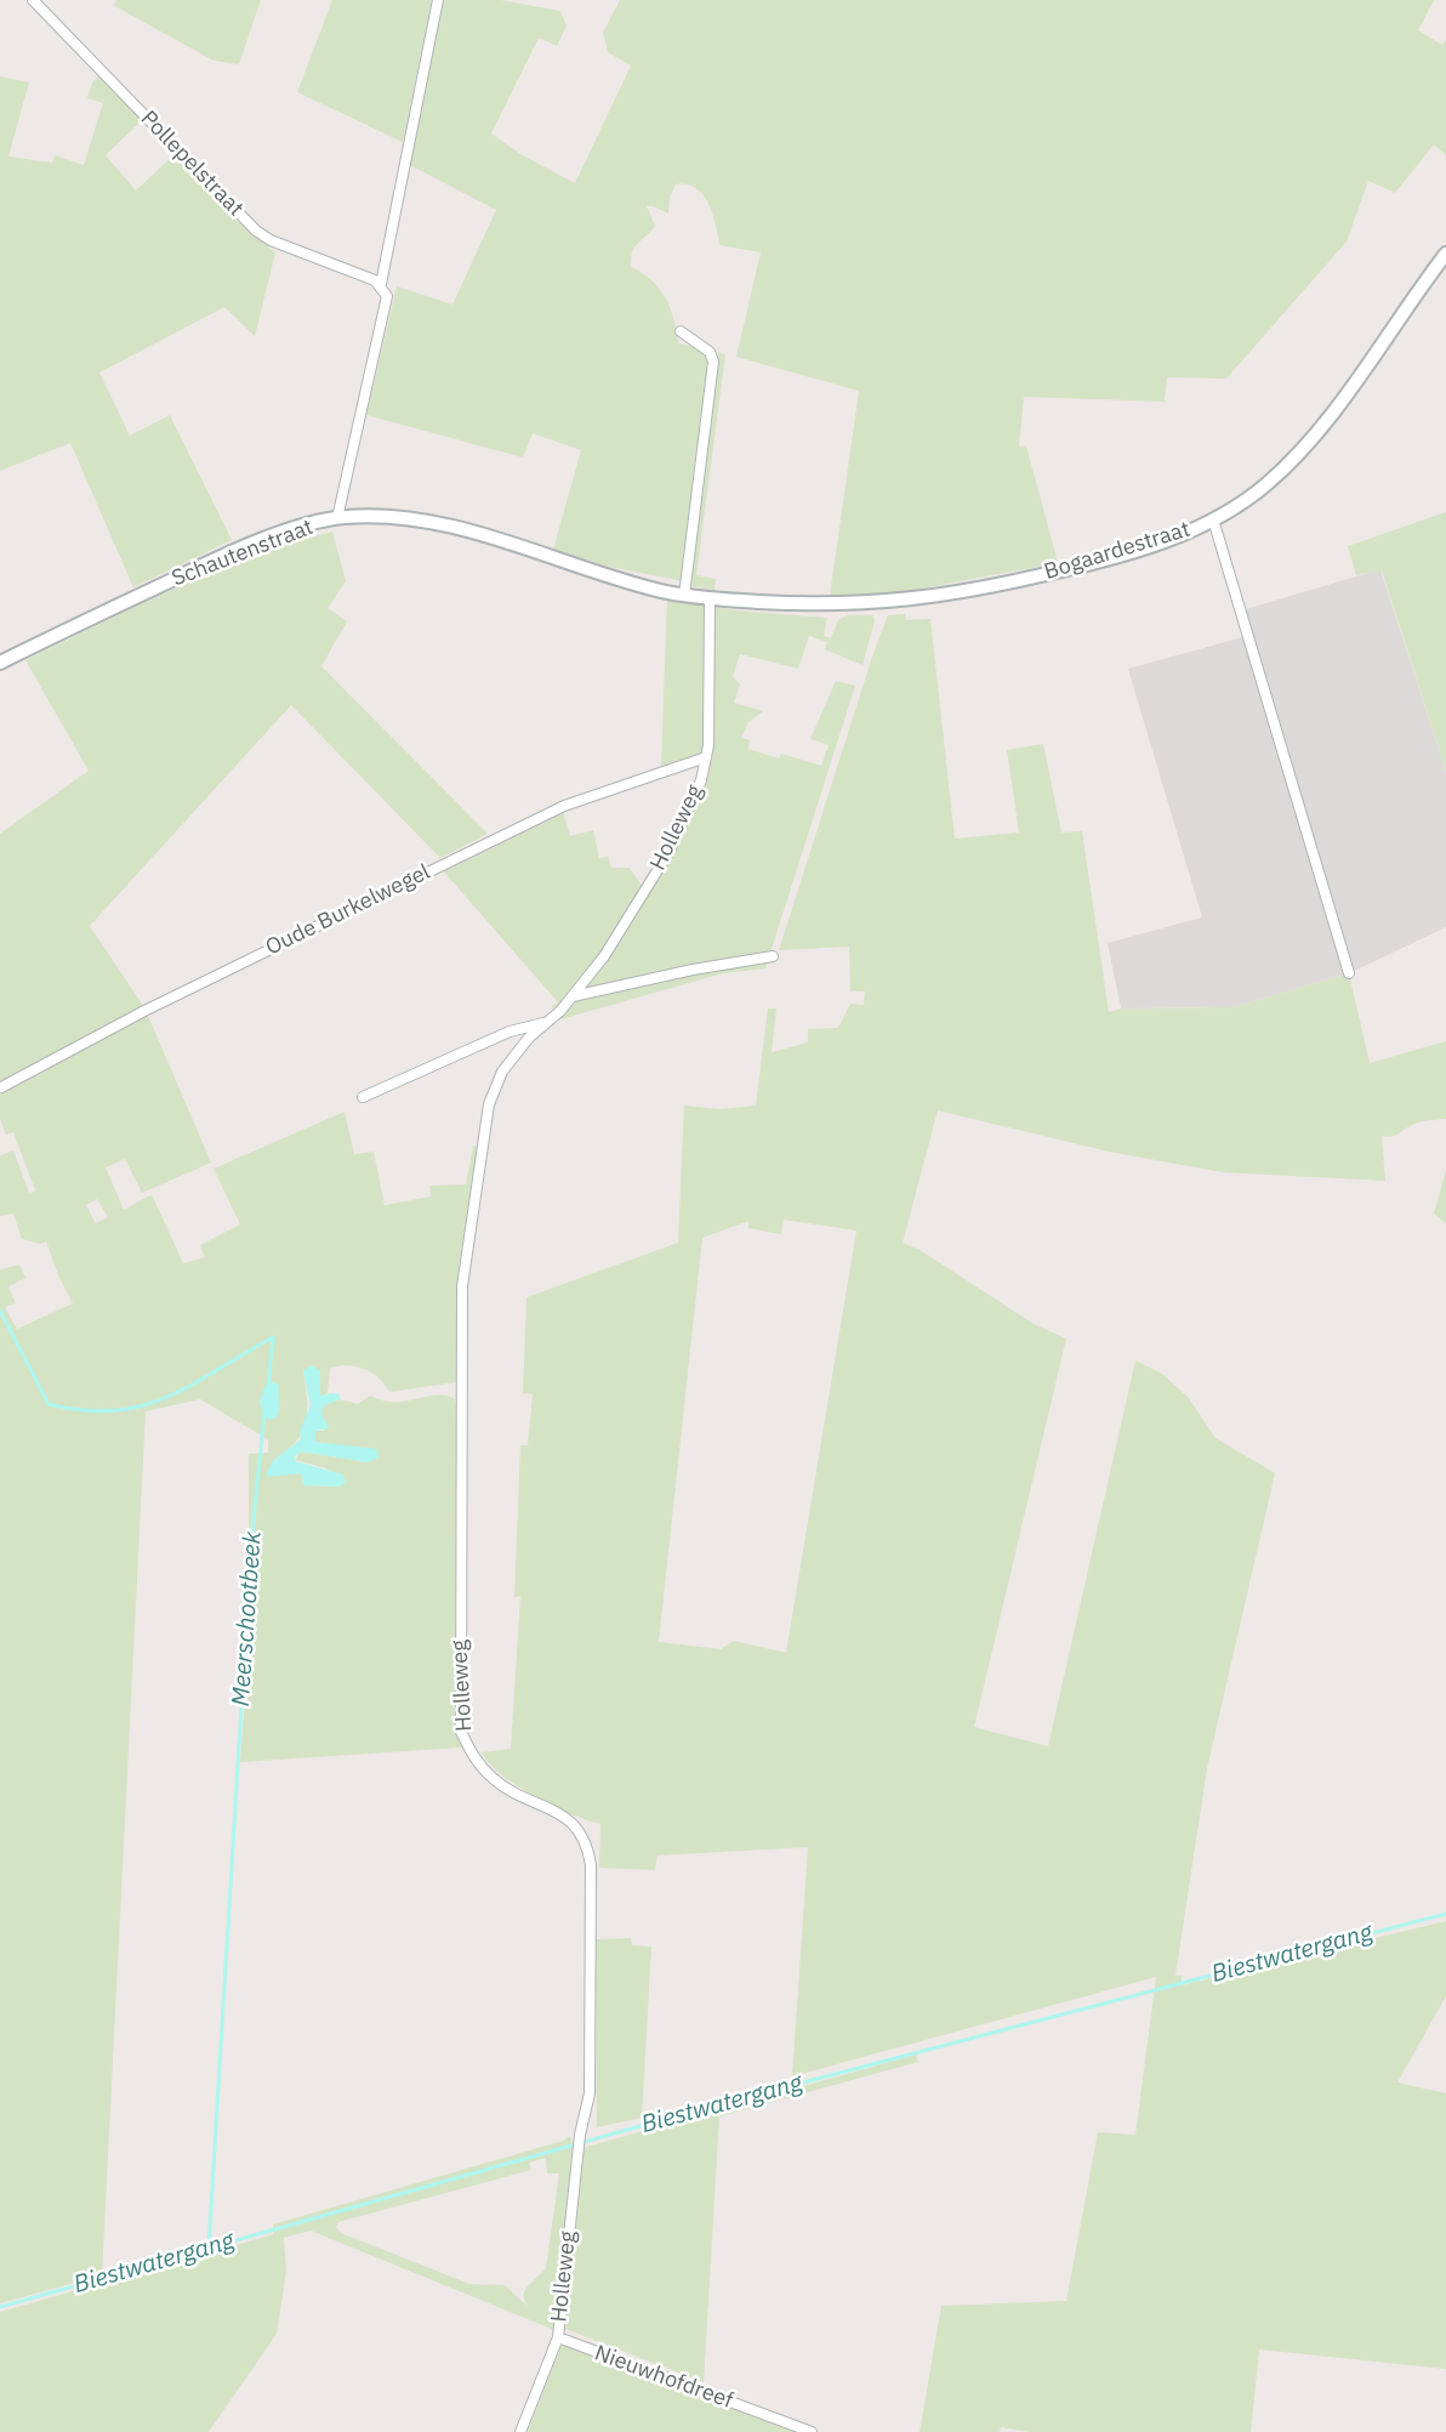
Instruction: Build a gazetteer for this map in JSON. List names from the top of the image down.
{
  "streets": {
    "street": [
      "Pollepelstraat",
      "Bogaardestraat",
      "Schautenstraat",
      "Holleweg",
      "Oude Burkelwegel",
      "Nieuwhofdreef"
    ]
  },
  "crossings": [
    ["Bogaardestraat", "Schautenstraat"],
    ["Bogaardestraat", "Holleweg"],
    ["Schautenstraat", "Holleweg"],
    ["Holleweg", "Oude Burkelwegel"],
    ["Holleweg", "Nieuwhofdreef"]
  ],
  "water": ["Meerschootbeek", "Biestwatergang"]
}
